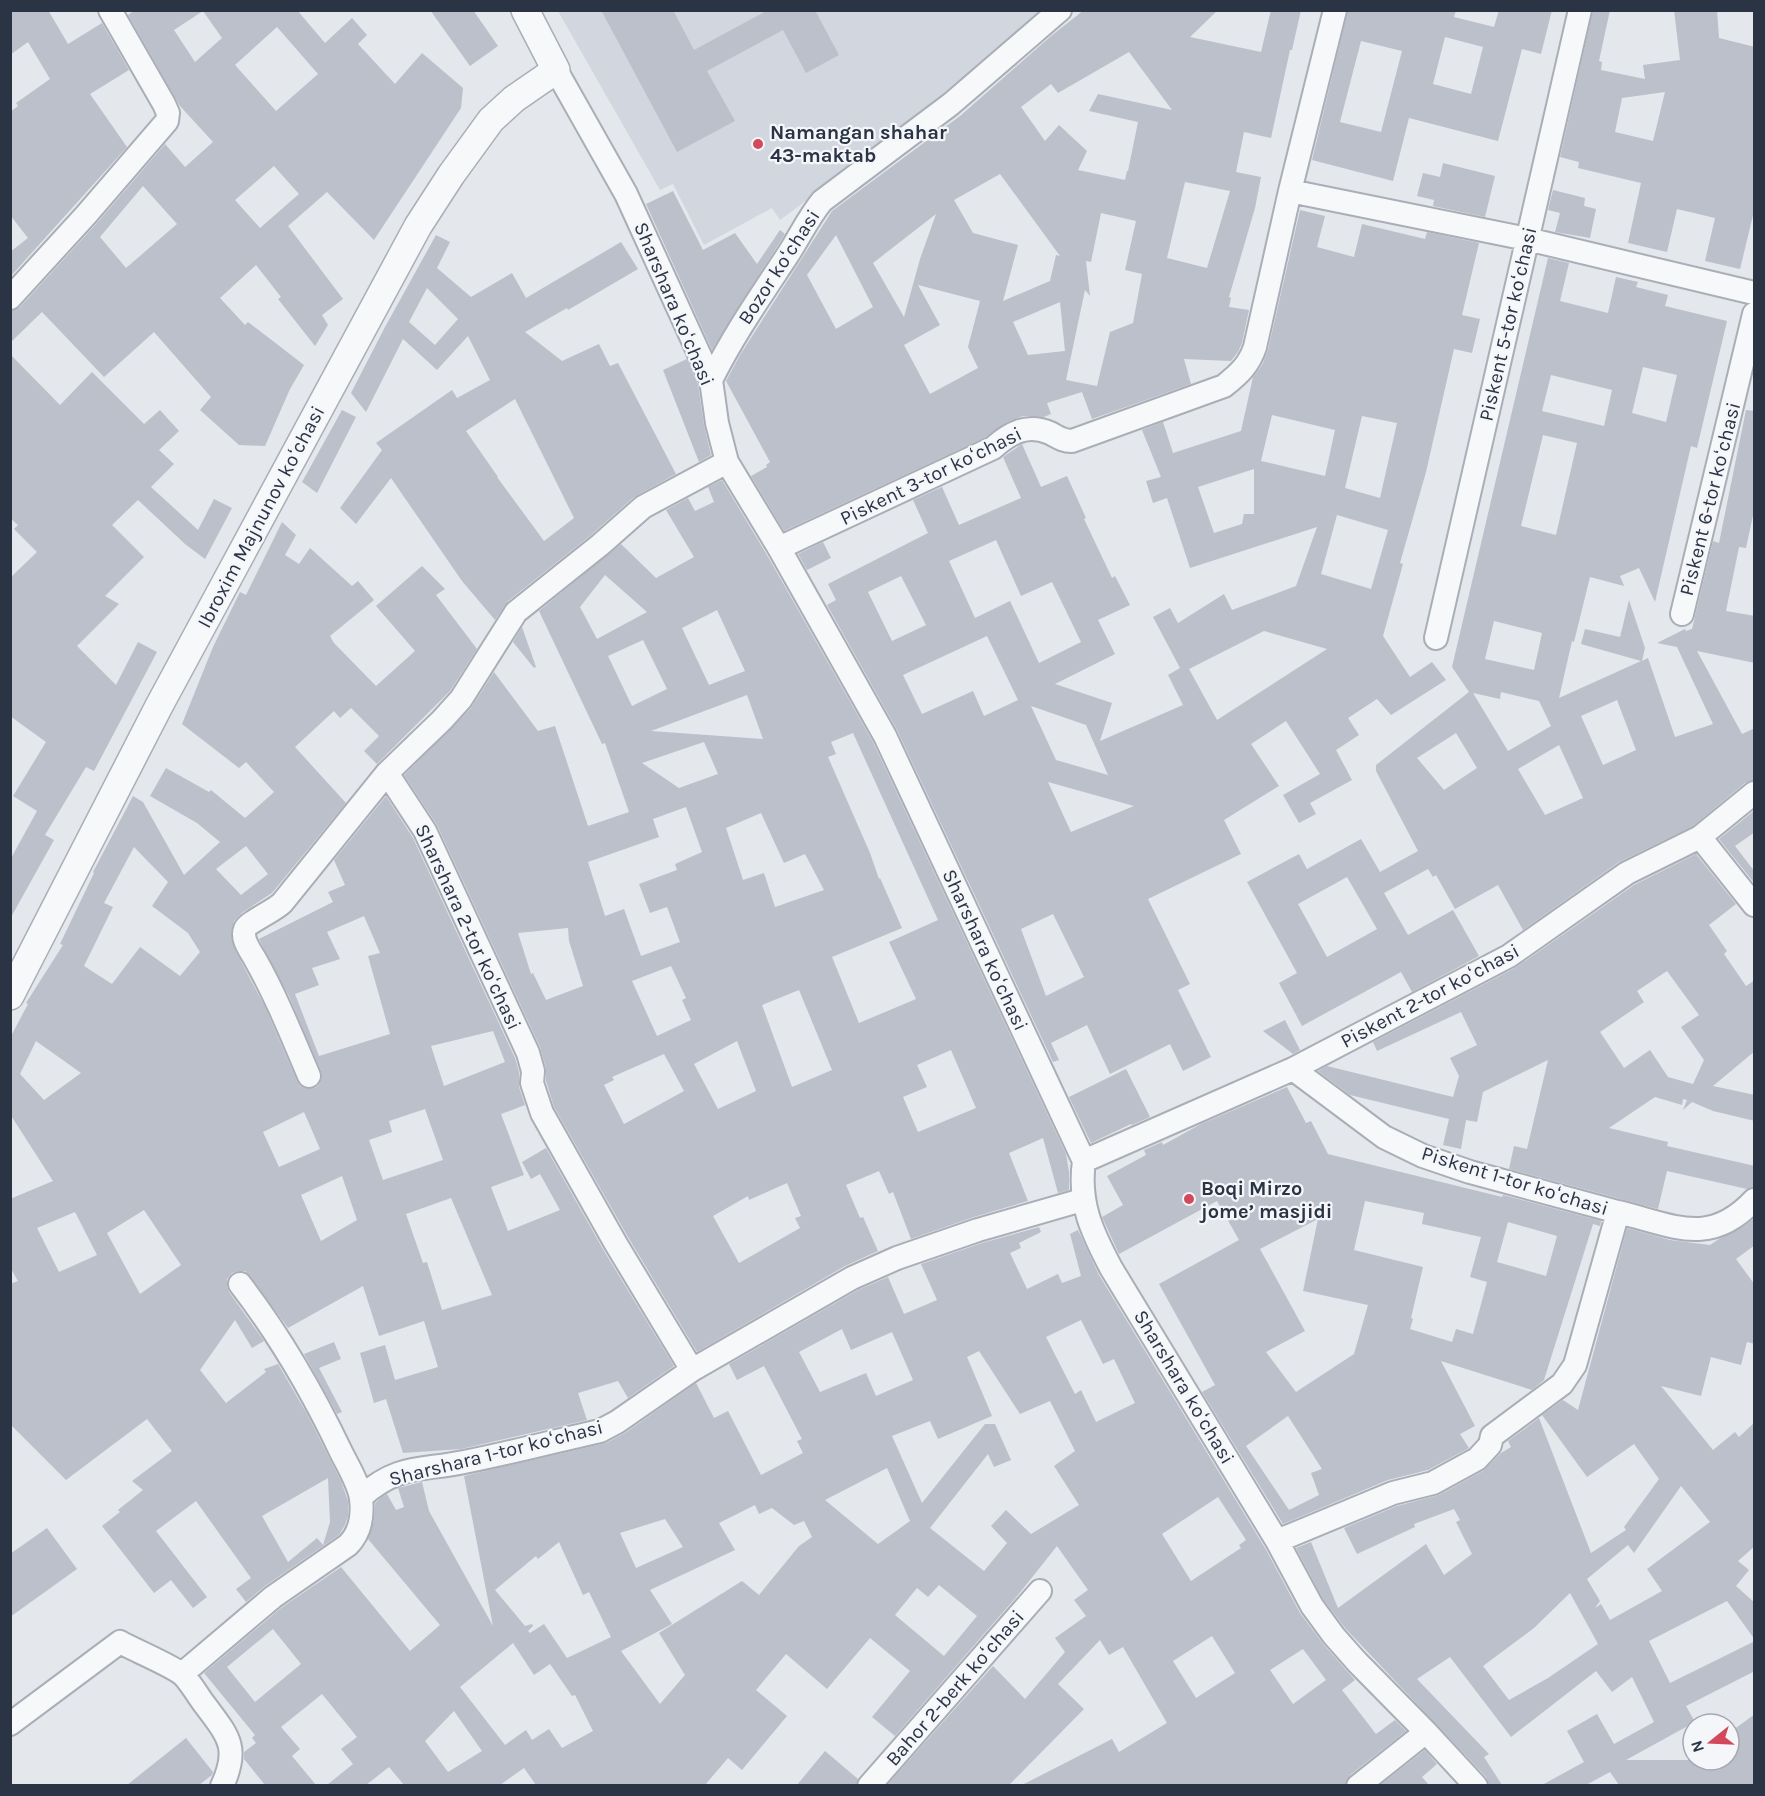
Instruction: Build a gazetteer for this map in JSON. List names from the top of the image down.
{
  "streets": {
    "street": [
      "Bozor koʻchasi",
      "Sharshara koʻchasi",
      "Piskent 5-tor koʻchasi",
      "Piskent 3-tor koʻchasi",
      "Piskent 6-tor koʻchasi",
      "Ibroxim Majnunov koʻchasi",
      "Sharshara 2-tor koʻchasi",
      "Piskent 2-tor koʻchasi",
      "Piskent 1-tor koʻchasi",
      "Sharshara 1-tor koʻchasi",
      "Bahor 2-berk koʻchasi"
    ]
  },
  "crossings": [
    ["Bozor koʻchasi", "Sharshara koʻchasi"],
    ["Sharshara koʻchasi", "Piskent 3-tor koʻchasi"],
    ["Sharshara koʻchasi", "Ibroxim Majnunov koʻchasi"],
    ["Sharshara koʻchasi", "Piskent 2-tor koʻchasi"],
    ["Sharshara koʻchasi", "Piskent 1-tor koʻchasi"],
    ["Sharshara koʻchasi", "Sharshara 1-tor koʻchasi"],
    ["Sharshara 2-tor koʻchasi", "Sharshara 1-tor koʻchasi"],
    ["Piskent 2-tor koʻchasi", "Piskent 1-tor koʻchasi"]
  ],
  "places": ["Namangan shahar 43-maktab", "Boqi Mirzo jome’ masjidi"],
  "north": "left"
}
